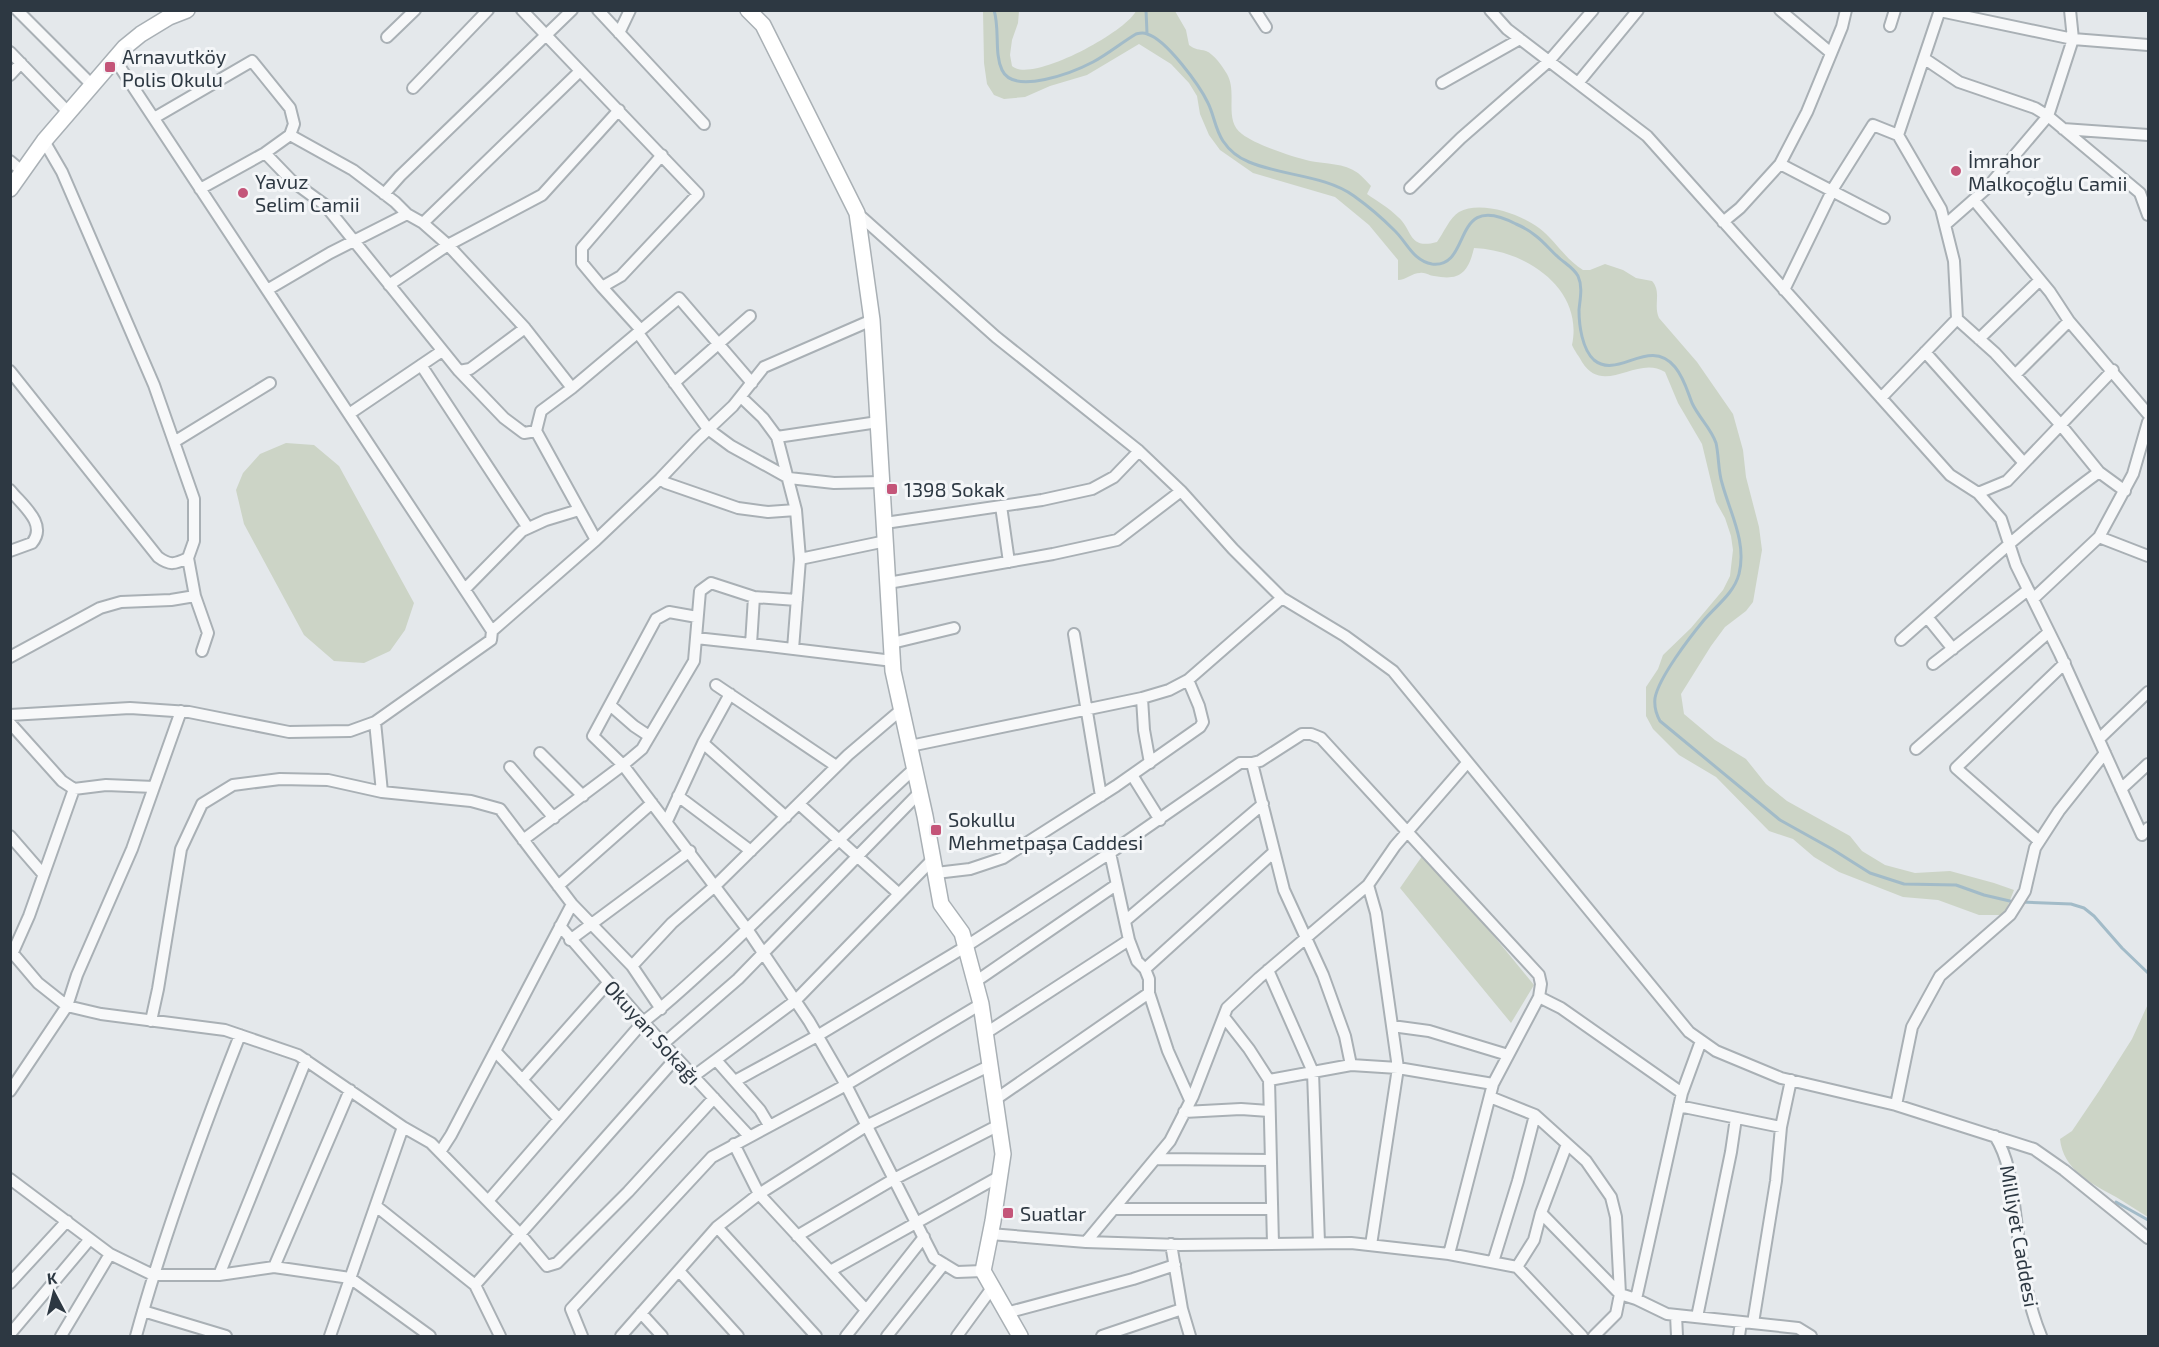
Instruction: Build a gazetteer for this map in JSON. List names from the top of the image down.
{
  "streets": {
    "street": ["Okuyan Sokağı", "Milliyet Caddesi"]
  },
  "places": {
    "transit": [
      "Arnavutköy Polis Okulu",
      "1398 Sokak",
      "Sokullu Mehmetpaşa Caddesi",
      "Suatlar"
    ],
    "other": ["İmrahor Malkoçoğlu Camii", "Yavuz Selim Camii"]
  },
  "north": "top"
}
